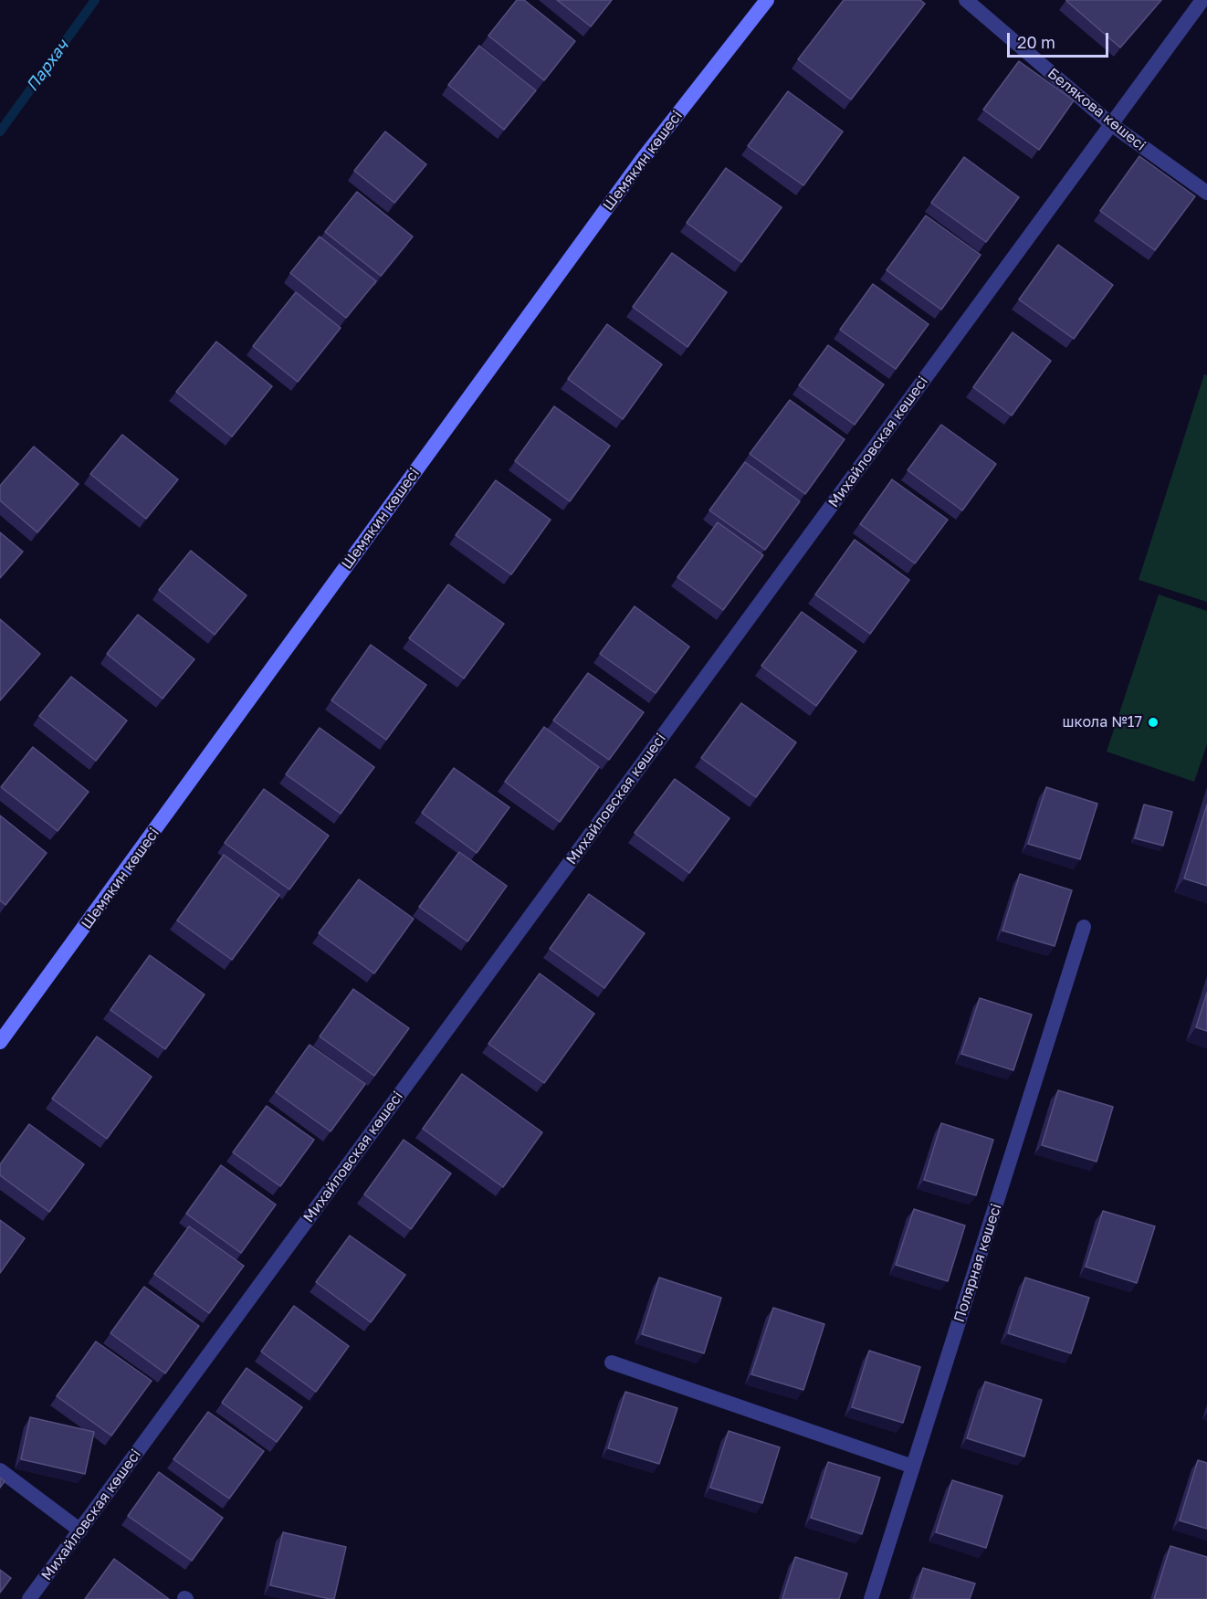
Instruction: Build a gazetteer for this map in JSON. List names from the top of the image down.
{
  "streets": {
    "main road": ["Шемякин көшесі"],
    "street": ["Белякова көшесі", "Михайловская көшесі", "Полярная көшесі"]
  },
  "crossings": [
    ["Белякова көшесі", "Михайловская көшесі"]
  ],
  "water": ["Пархач"],
  "places": ["школа №17"],
  "scale_bar": "20 m"
}
